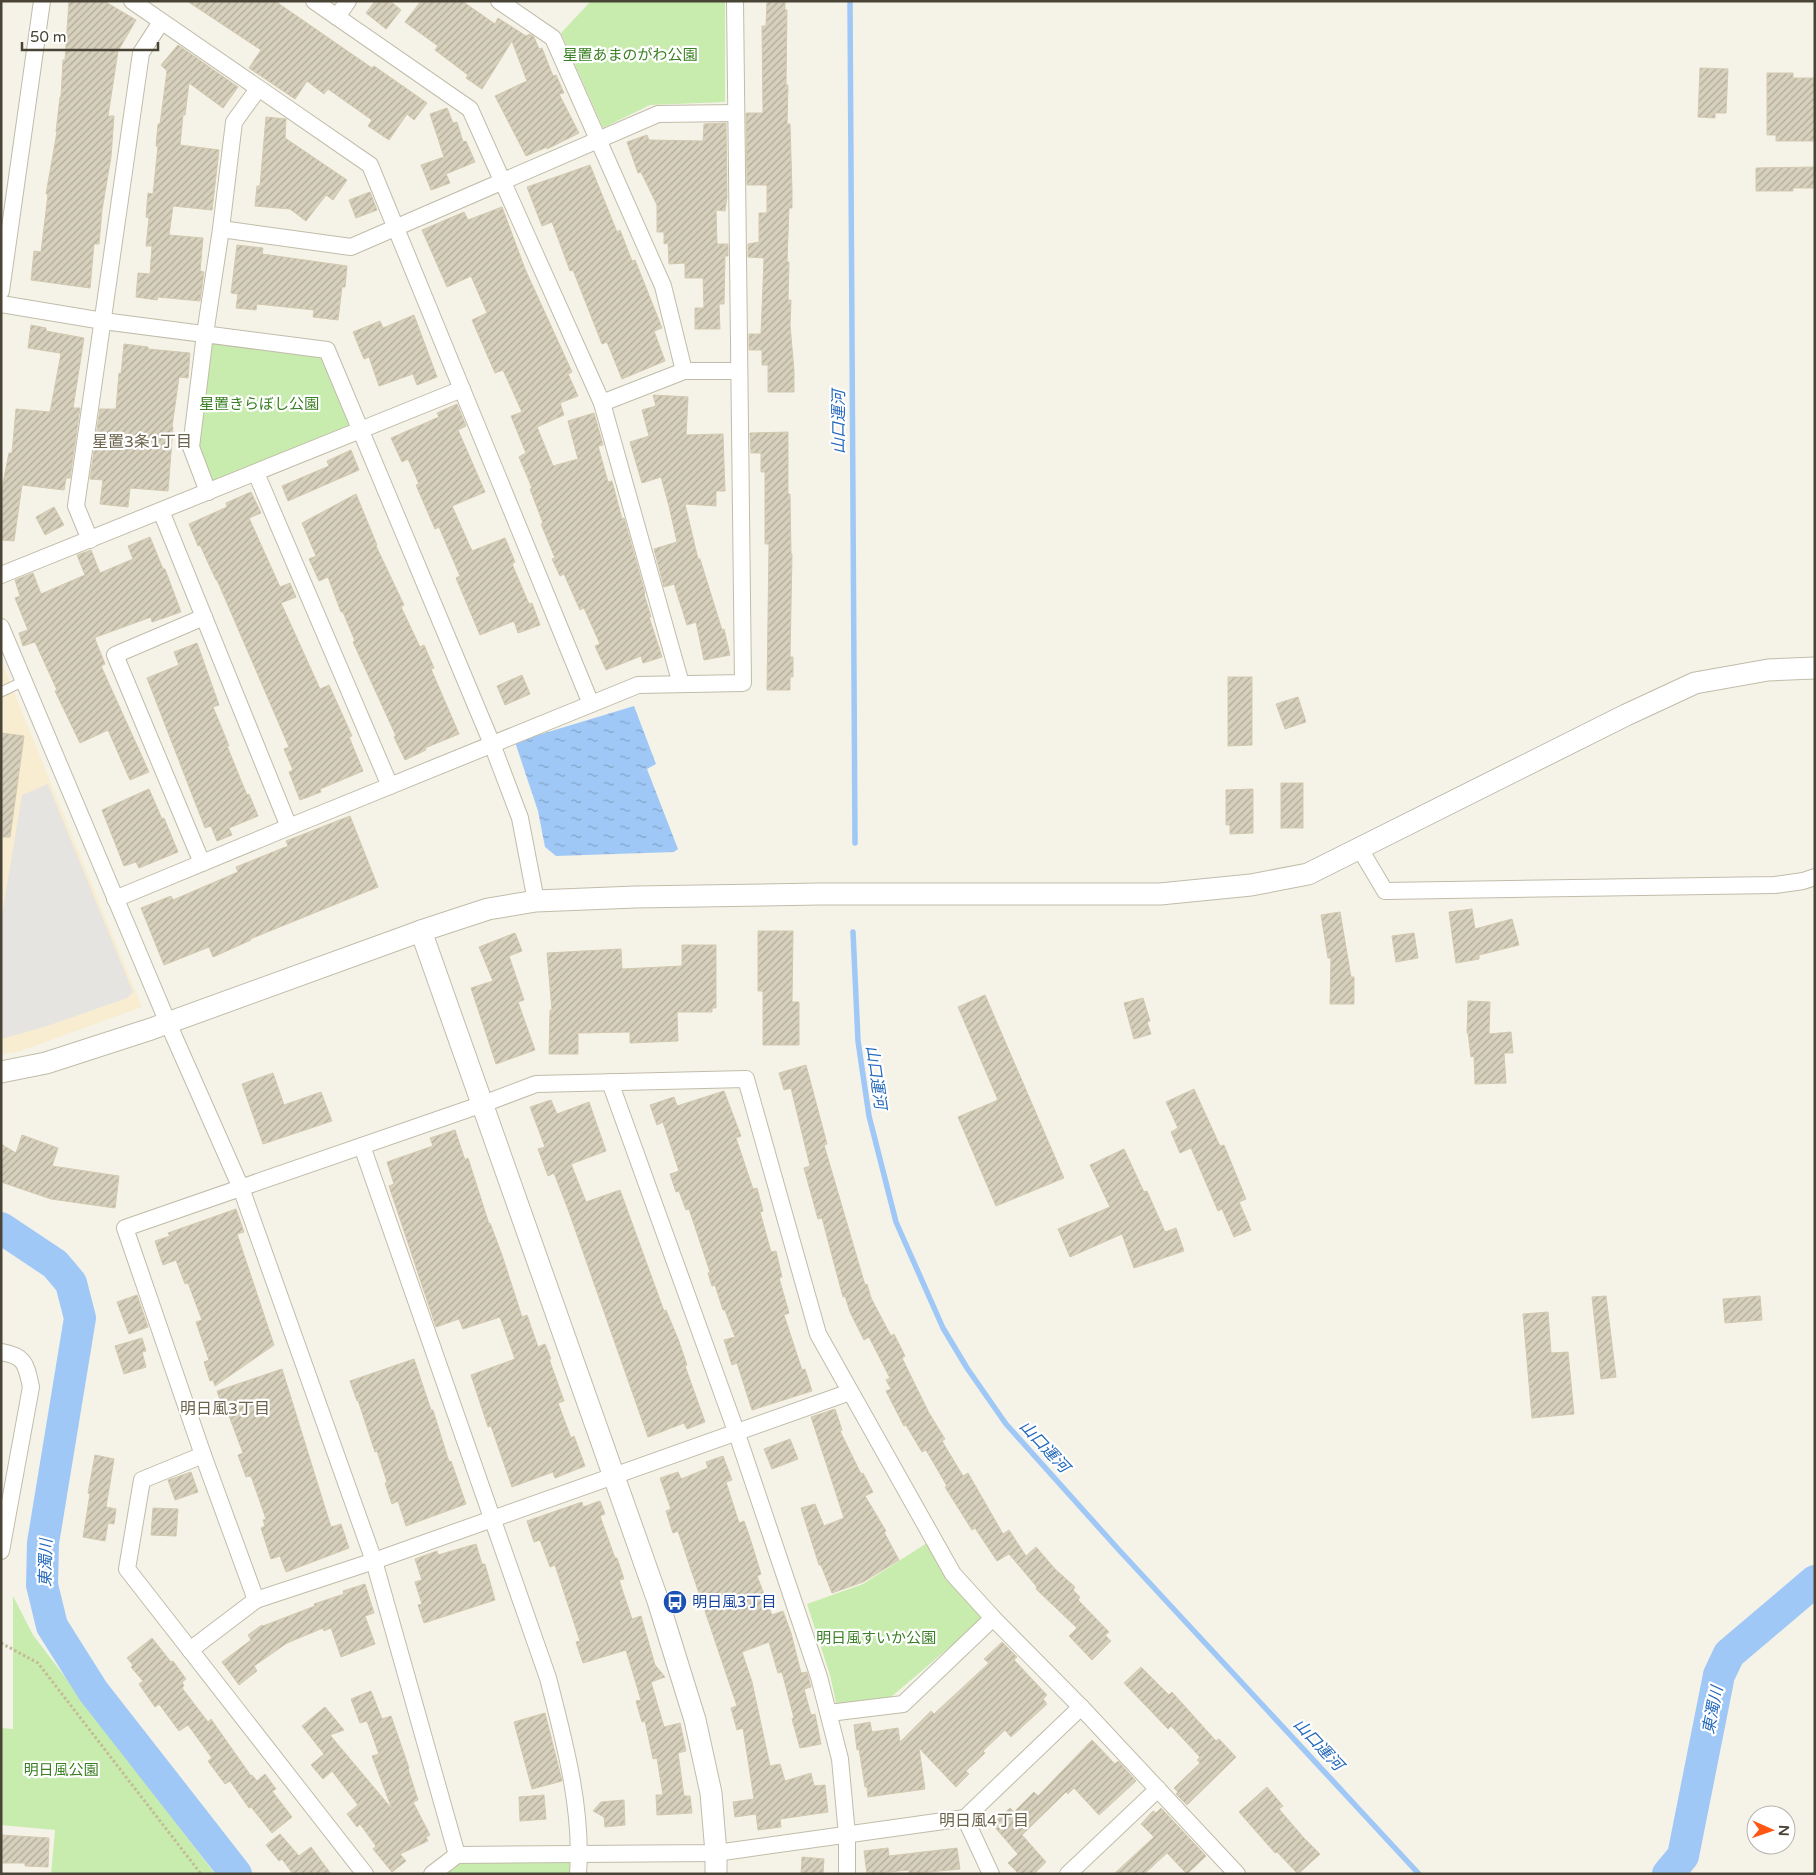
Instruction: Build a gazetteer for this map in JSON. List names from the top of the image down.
{
  "districts": ["星置3条1丁目", "明日風3丁目", "明日風4丁目"],
  "water": ["山口運河", "東濁川"],
  "parks": [
    "星置あまのがわ公園",
    "星置きらぼし公園",
    "明日風すいか公園",
    "明日風公園"
  ],
  "places": {
    "bus stop": ["明日風3丁目"]
  },
  "scale_bar": "50 m",
  "north": "right"
}
